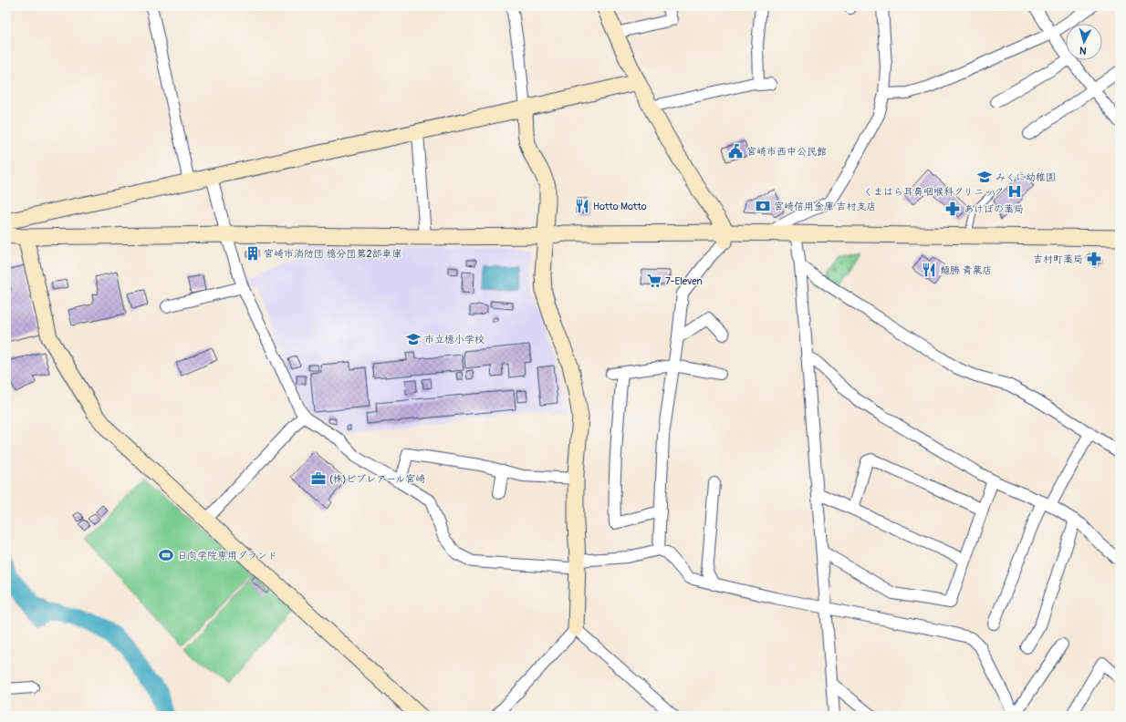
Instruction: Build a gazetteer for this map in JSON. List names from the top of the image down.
{
  "places": {
    "public building": ["宮崎市西中公民館"],
    "school or university": ["みくに幼稚園", "市立檍小学校"],
    "hospital": ["くまはら耳鼻咽喉科クリニック"],
    "restaurant": ["Hotto Motto", "麺勝 青葉店"],
    "bank": ["宮崎信用金庫 吉村支店"],
    "pharmacy": ["あけぼの薬局", "吉村町薬局"],
    "building": ["宮崎市消防団 檍分団第2部車庫"],
    "supermarket": ["7-Eleven"],
    "office": ["(株)ビブレアール宮崎"],
    "sports": ["日向学院専用グランド"]
  },
  "north": "bottom"
}
